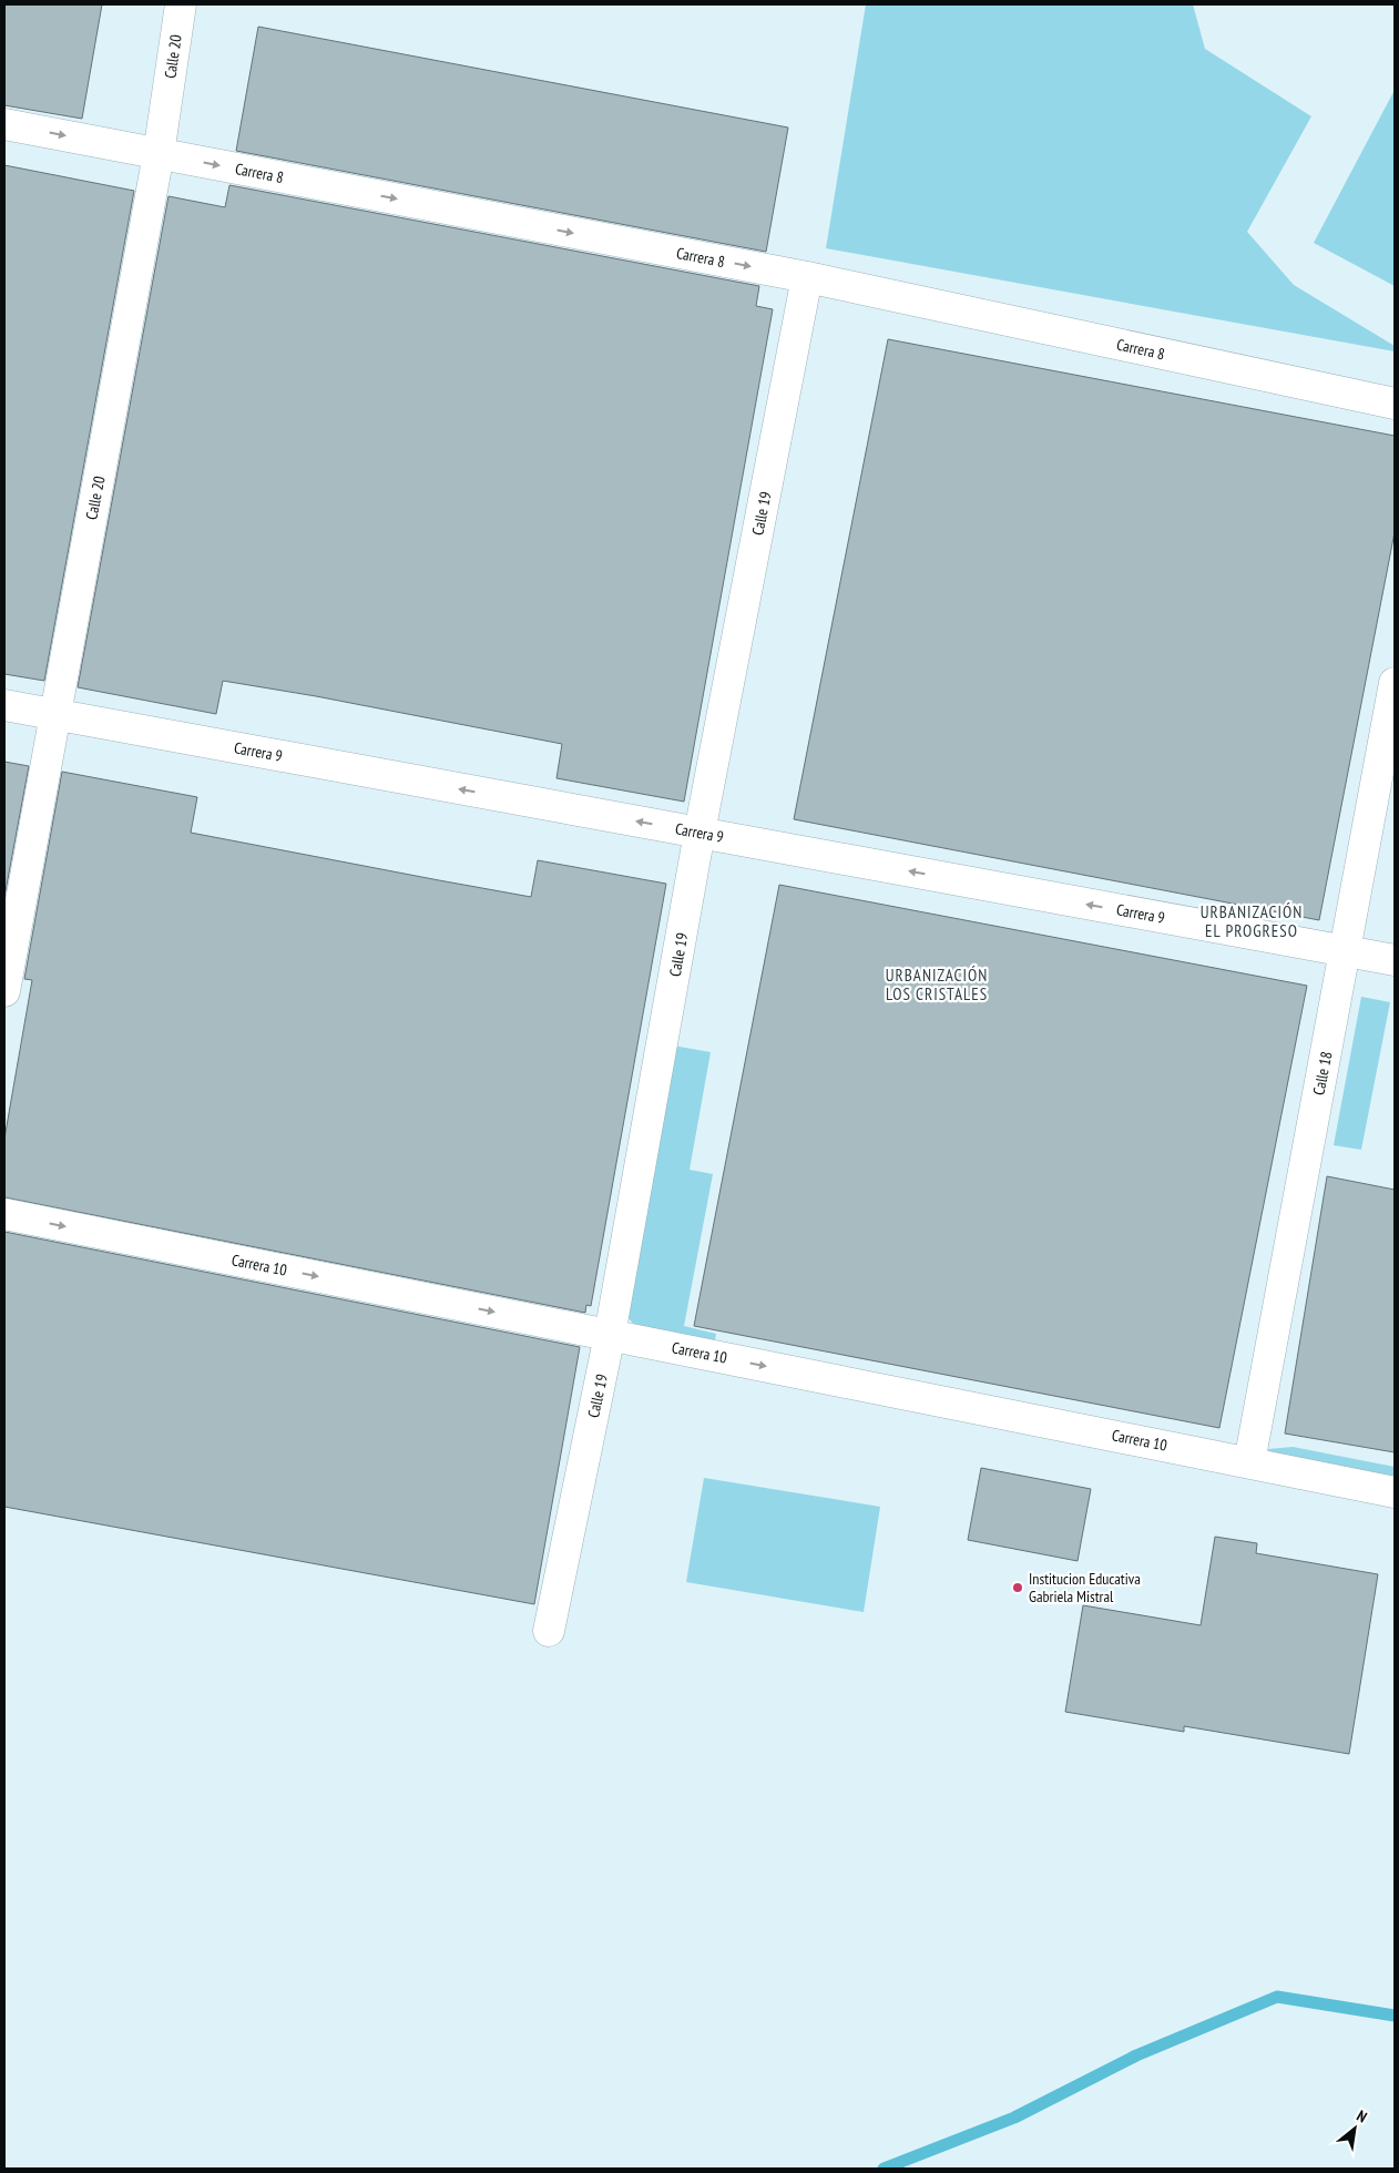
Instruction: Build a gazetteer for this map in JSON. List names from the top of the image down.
{
  "streets": {
    "street": [
      "Calle 20",
      "Carrera 8",
      "Calle 19",
      "Carrera 9",
      "Calle 18",
      "Carrera 10"
    ]
  },
  "crossings": [
    ["Calle 20", "Carrera 8"],
    ["Calle 20", "Carrera 9"],
    ["Carrera 8", "Calle 19"],
    ["Calle 19", "Carrera 9"],
    ["Calle 19", "Carrera 10"],
    ["Carrera 9", "Calle 18"],
    ["Calle 18", "Carrera 10"]
  ],
  "one_way": ["Carrera 8", "Carrera 9", "Carrera 10"],
  "districts": ["URBANIZACIÓN EL PROGRESO", "URBANIZACIÓN LOS CRISTALES"],
  "places": ["Institucion Educativa Gabriela Mistral"],
  "north": "top right"
}
